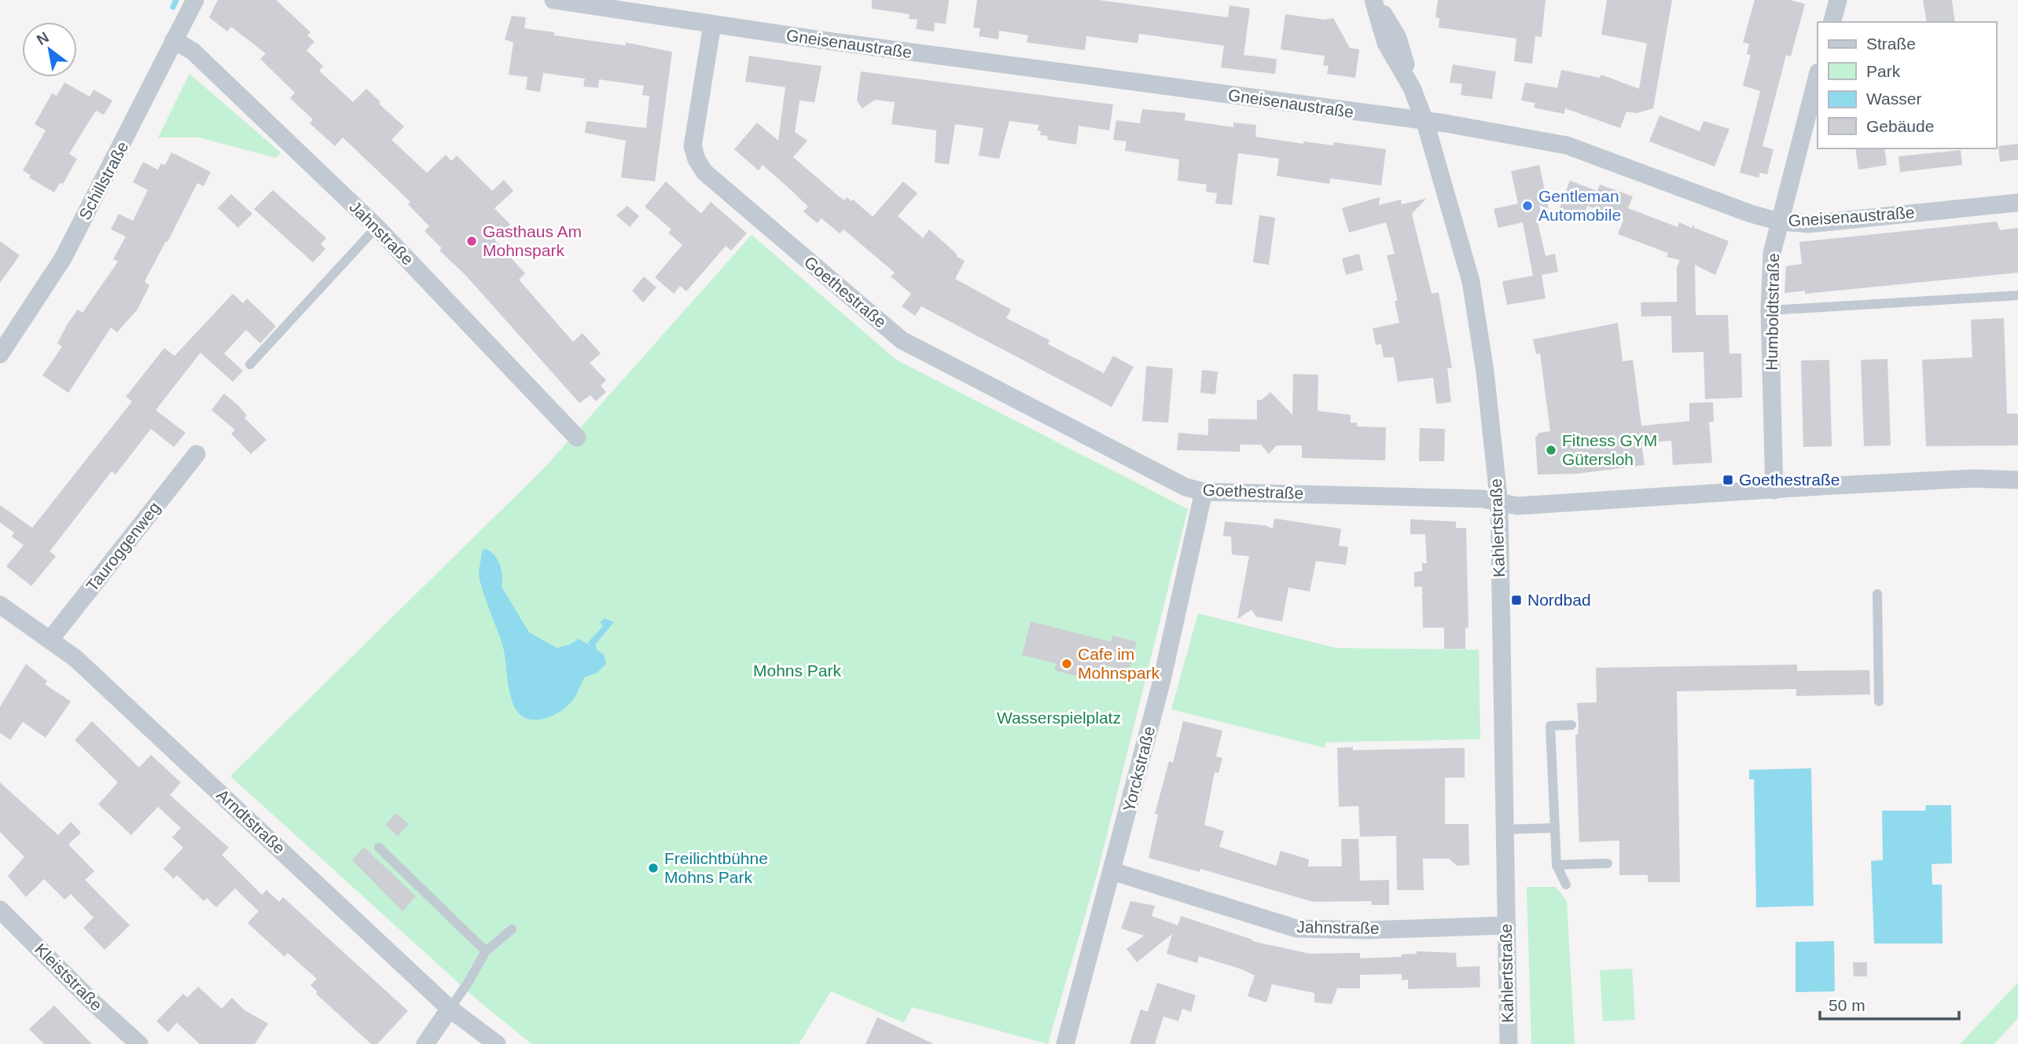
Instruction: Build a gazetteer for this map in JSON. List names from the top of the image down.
{
  "streets": {
    "street": [
      "Gneisenaustraße",
      "Schillstraße",
      "Jahnstraße",
      "Goethestraße",
      "Humboldtstraße",
      "Kahlertstraße",
      "Tauroggenweg",
      "Yorckstraße",
      "Arndtstraße",
      "Kleiststraße"
    ]
  },
  "crossings": [
    ["Gneisenaustraße", "Goethestraße"],
    ["Gneisenaustraße", "Humboldtstraße"],
    ["Gneisenaustraße", "Kahlertstraße"],
    ["Schillstraße", "Jahnstraße"],
    ["Jahnstraße", "Kahlertstraße"],
    ["Jahnstraße", "Yorckstraße"],
    ["Goethestraße", "Humboldtstraße"],
    ["Goethestraße", "Kahlertstraße"],
    ["Goethestraße", "Yorckstraße"],
    ["Tauroggenweg", "Arndtstraße"]
  ],
  "parks": ["Mohns Park", "Wasserspielplatz"],
  "places": {
    "other": [
      "Gentleman Automobile",
      "Gasthaus Am Mohnspark",
      "Fitness GYM Gütersloh",
      "Cafe im Mohnspark",
      "Freilichtbühne Mohns Park"
    ],
    "transit": ["Goethestraße", "Nordbad"]
  },
  "legend": [
    "Straße",
    "Park",
    "Wasser",
    "Gebäude"
  ],
  "scale_bar": "50 m",
  "north": "top left"
}
